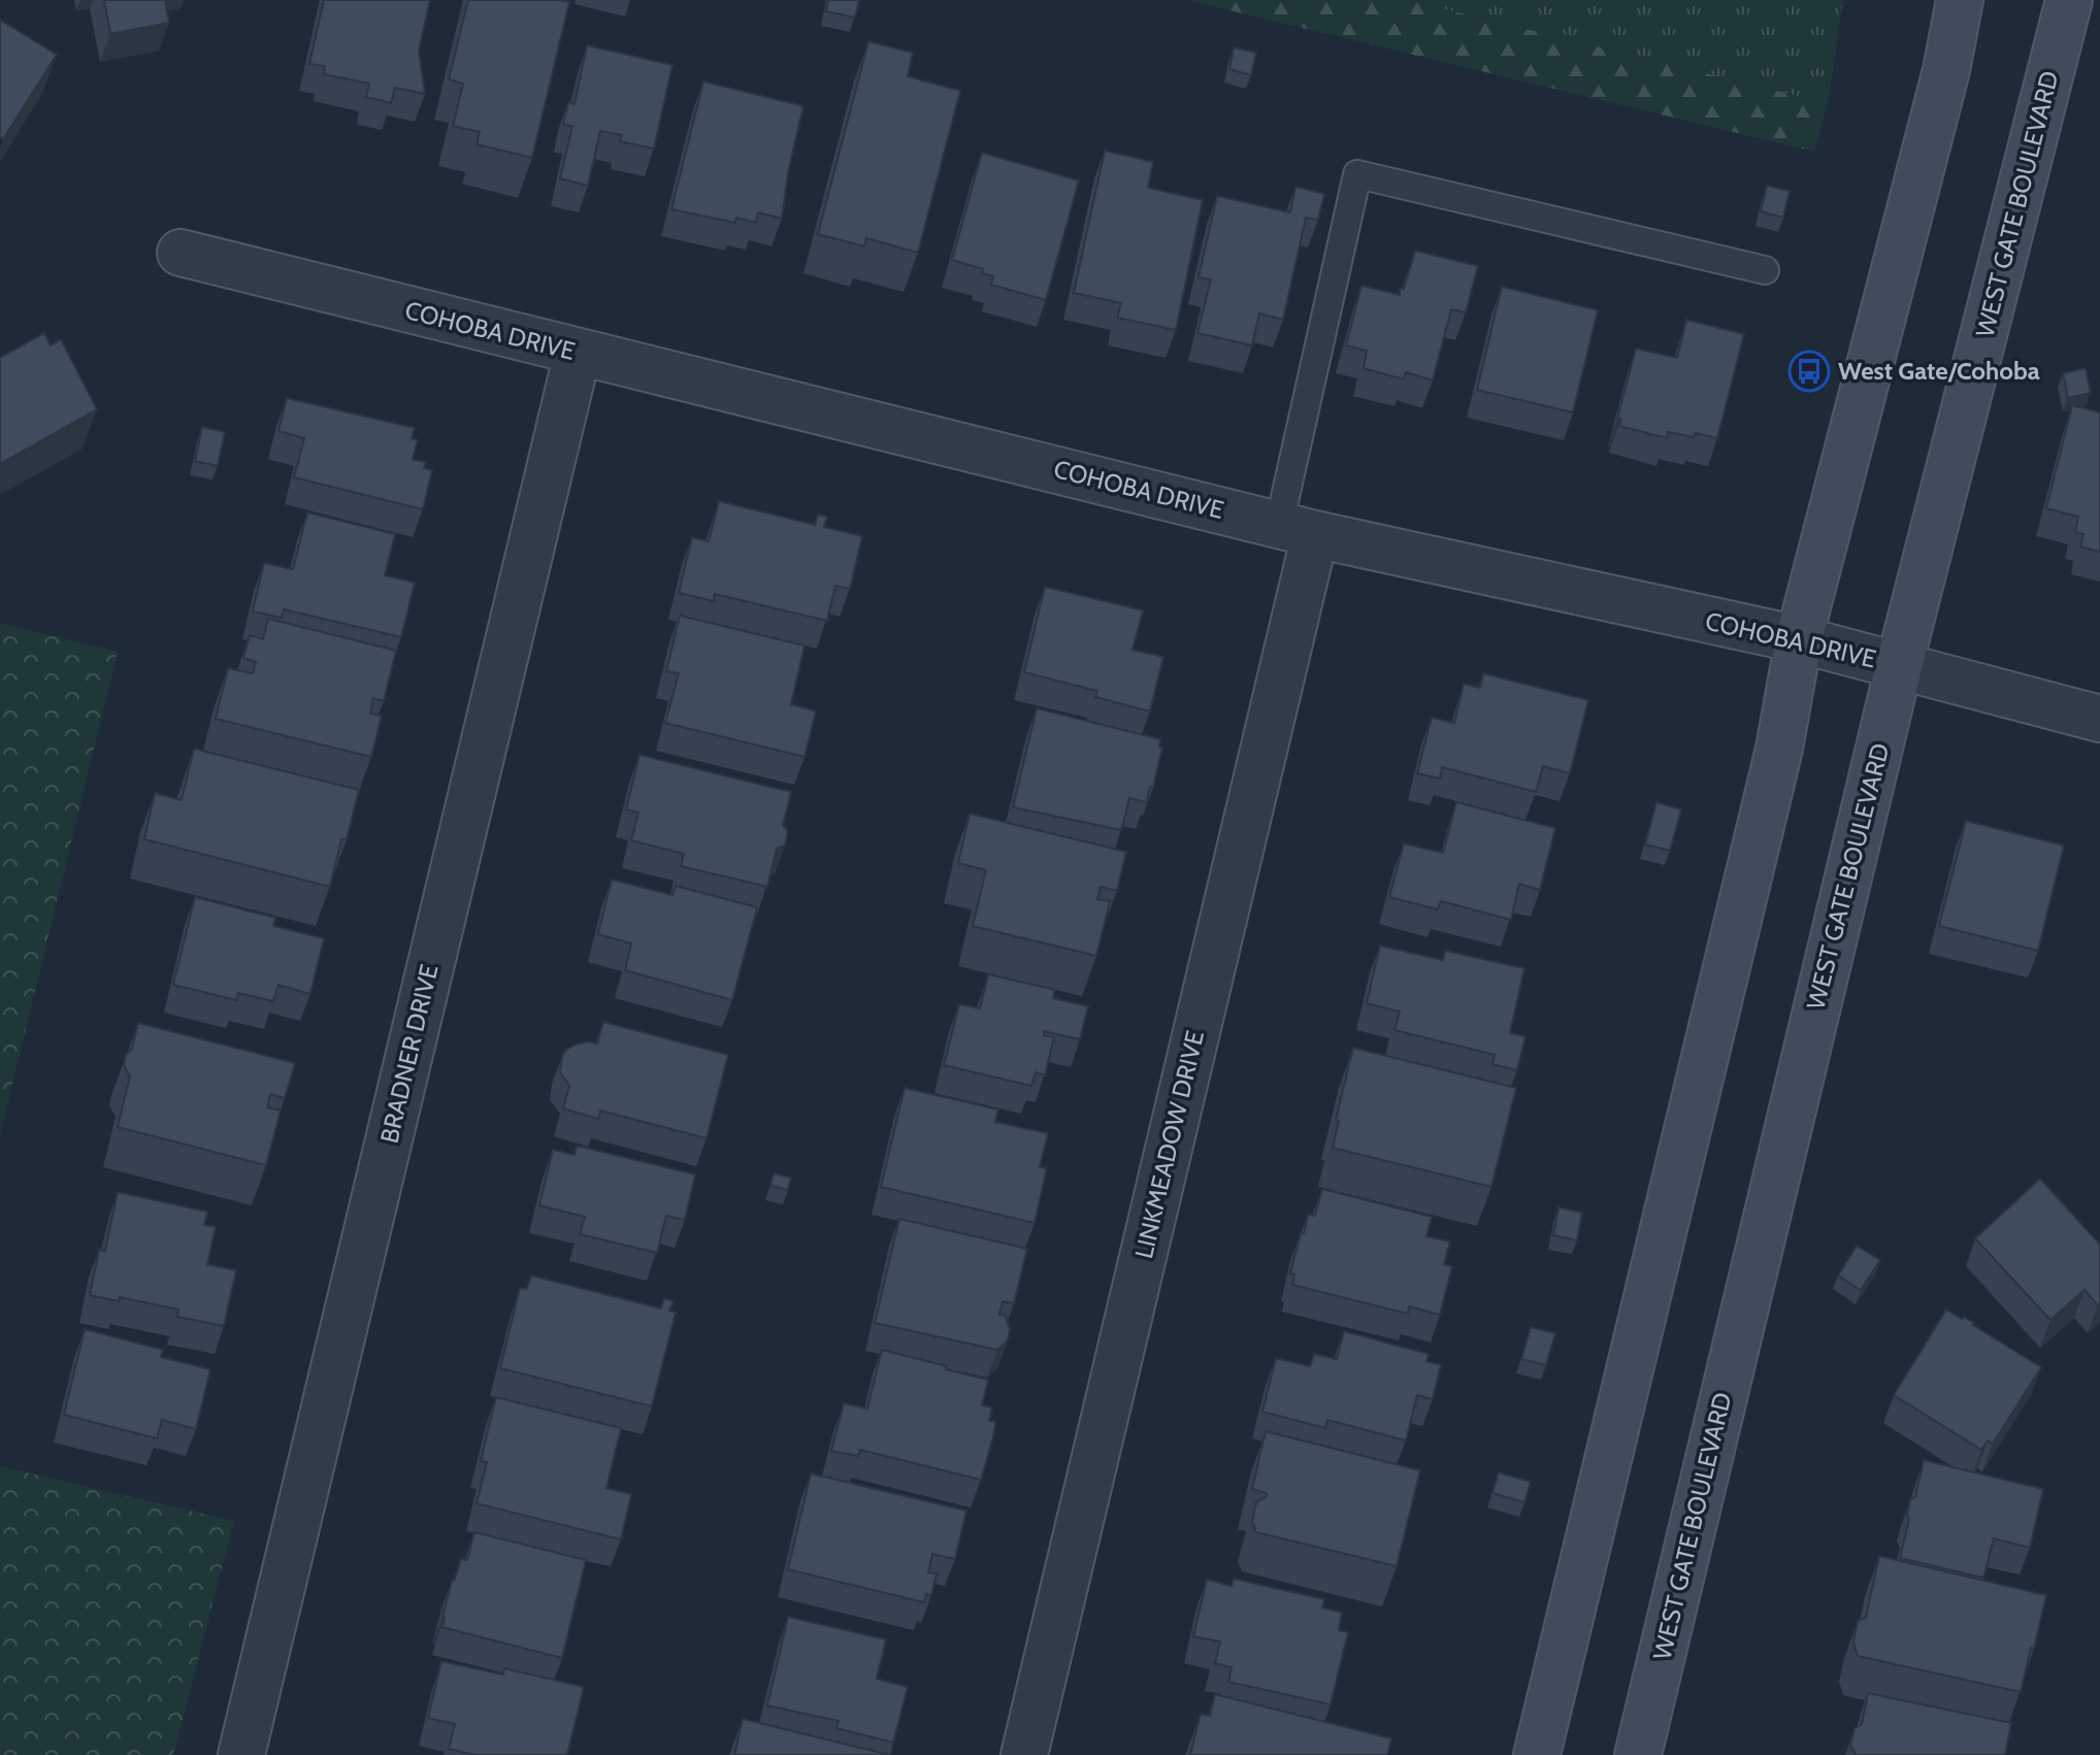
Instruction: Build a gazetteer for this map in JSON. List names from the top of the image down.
{
  "streets": {
    "main road": ["WEST GATE BOULEVARD"],
    "street": ["COHOBA DRIVE", "BRADNER DRIVE", "LINKMEADOW DRIVE"]
  },
  "crossings": [
    ["WEST GATE BOULEVARD", "COHOBA DRIVE"],
    ["COHOBA DRIVE", "BRADNER DRIVE"],
    ["COHOBA DRIVE", "LINKMEADOW DRIVE"]
  ],
  "places": {
    "bus stop": ["West Gate/Cohoba"]
  }
}
